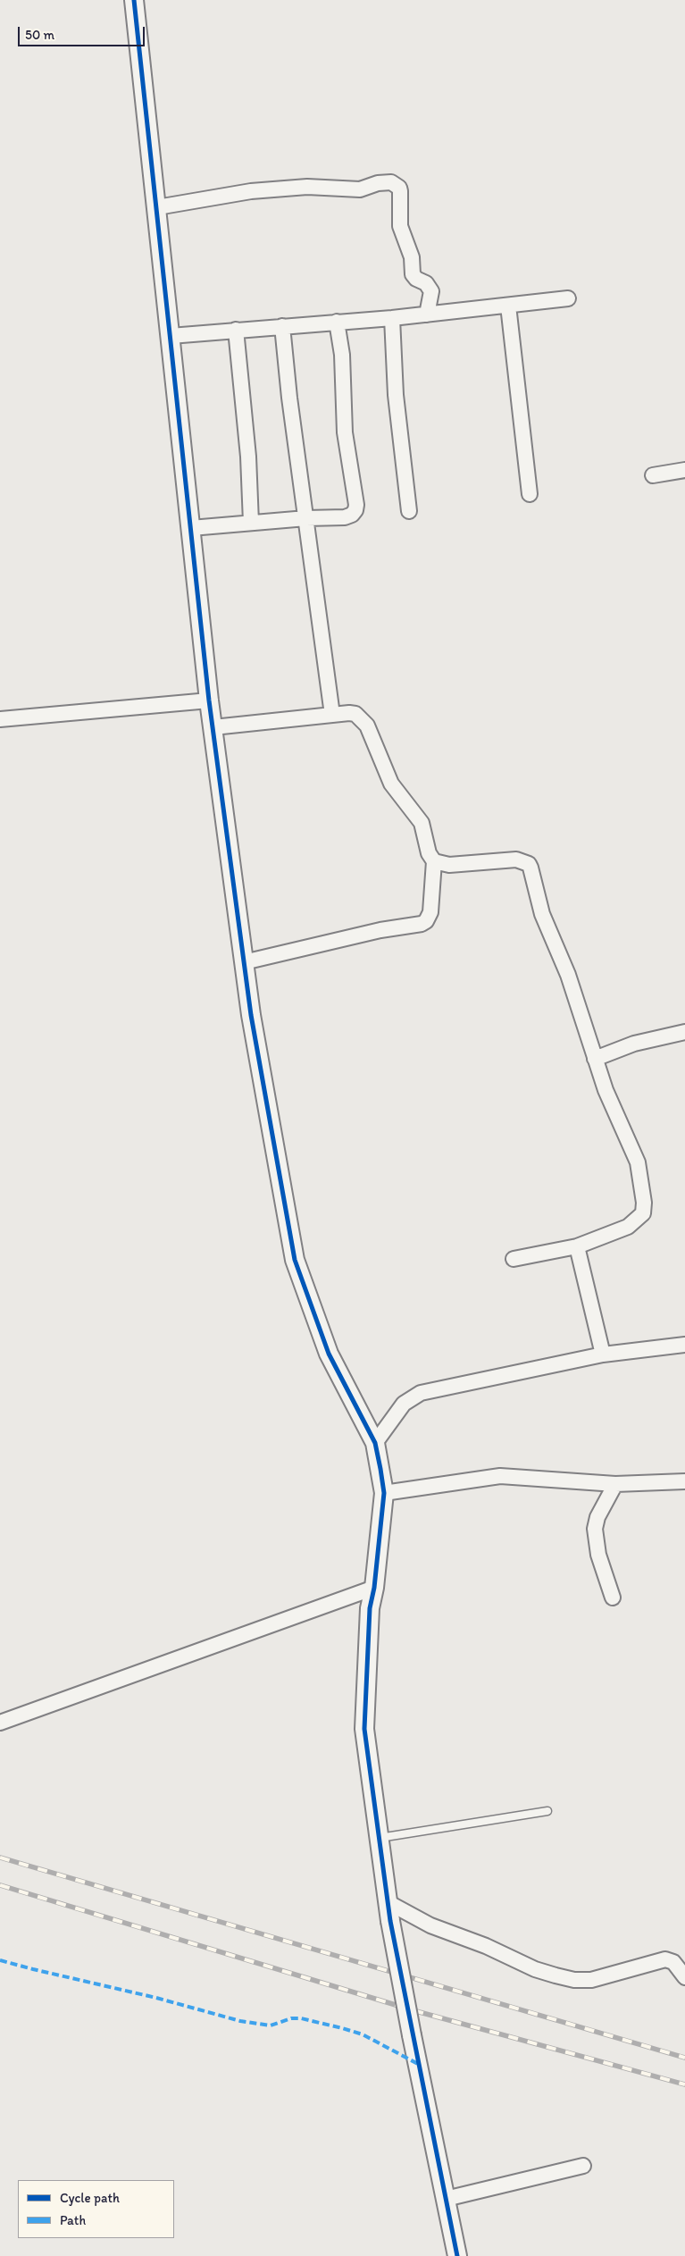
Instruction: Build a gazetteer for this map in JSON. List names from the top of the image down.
{
  "legend": ["Cycle path", "Path"],
  "scale_bar": "50 m"
}
